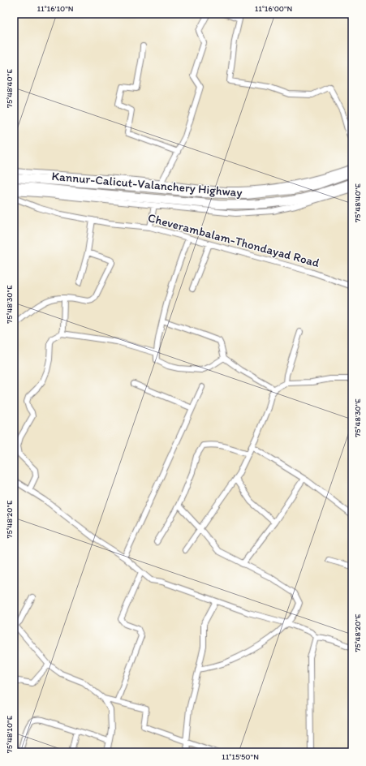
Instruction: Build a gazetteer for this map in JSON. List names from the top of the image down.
{
  "streets": {
    "highway": ["Kannur-Calicut-Valanchery Highway"],
    "street": ["Cheverambalam-Thondayad Road"]
  },
  "coordinates": [
    "11°16'10\"N",
    "11°16'00\"N",
    "75°48'40\"E",
    "75°48'30\"E",
    "75°48'20\"E",
    "75°48'10\"E",
    "11°15'50\"N"
  ]
}
